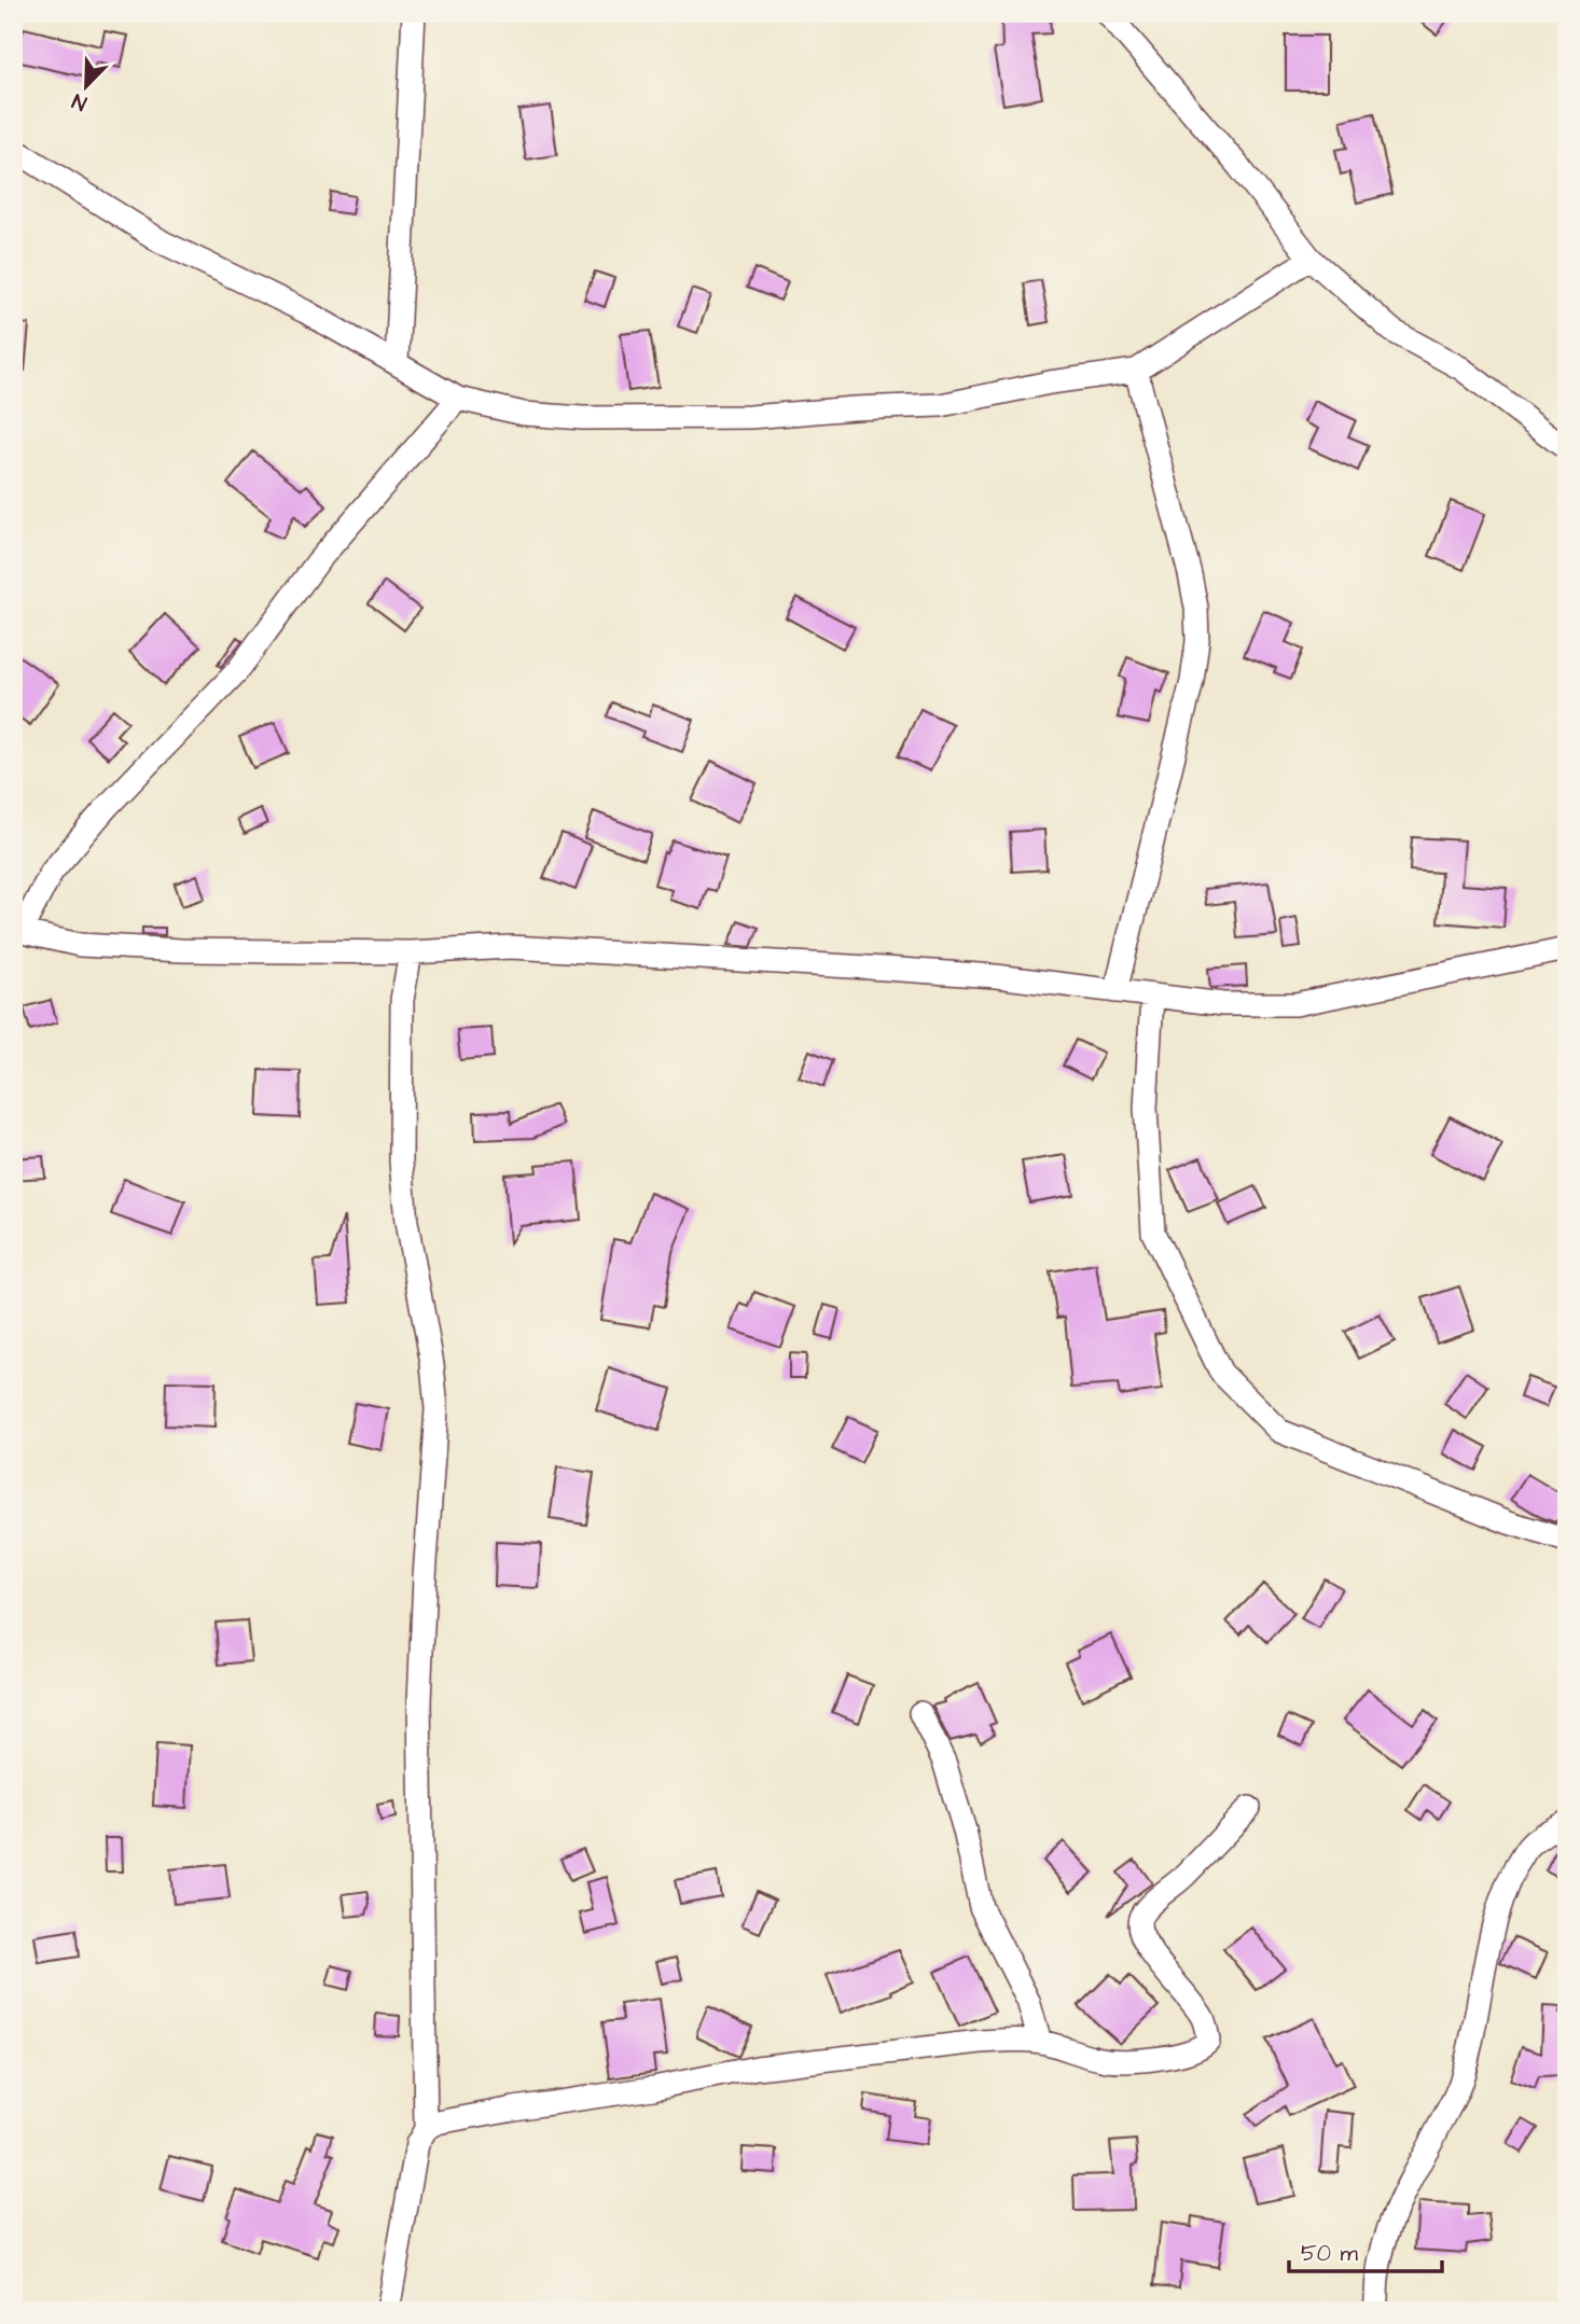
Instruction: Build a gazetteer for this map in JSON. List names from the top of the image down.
{
  "scale_bar": "50 m",
  "north": "bottom left"
}
